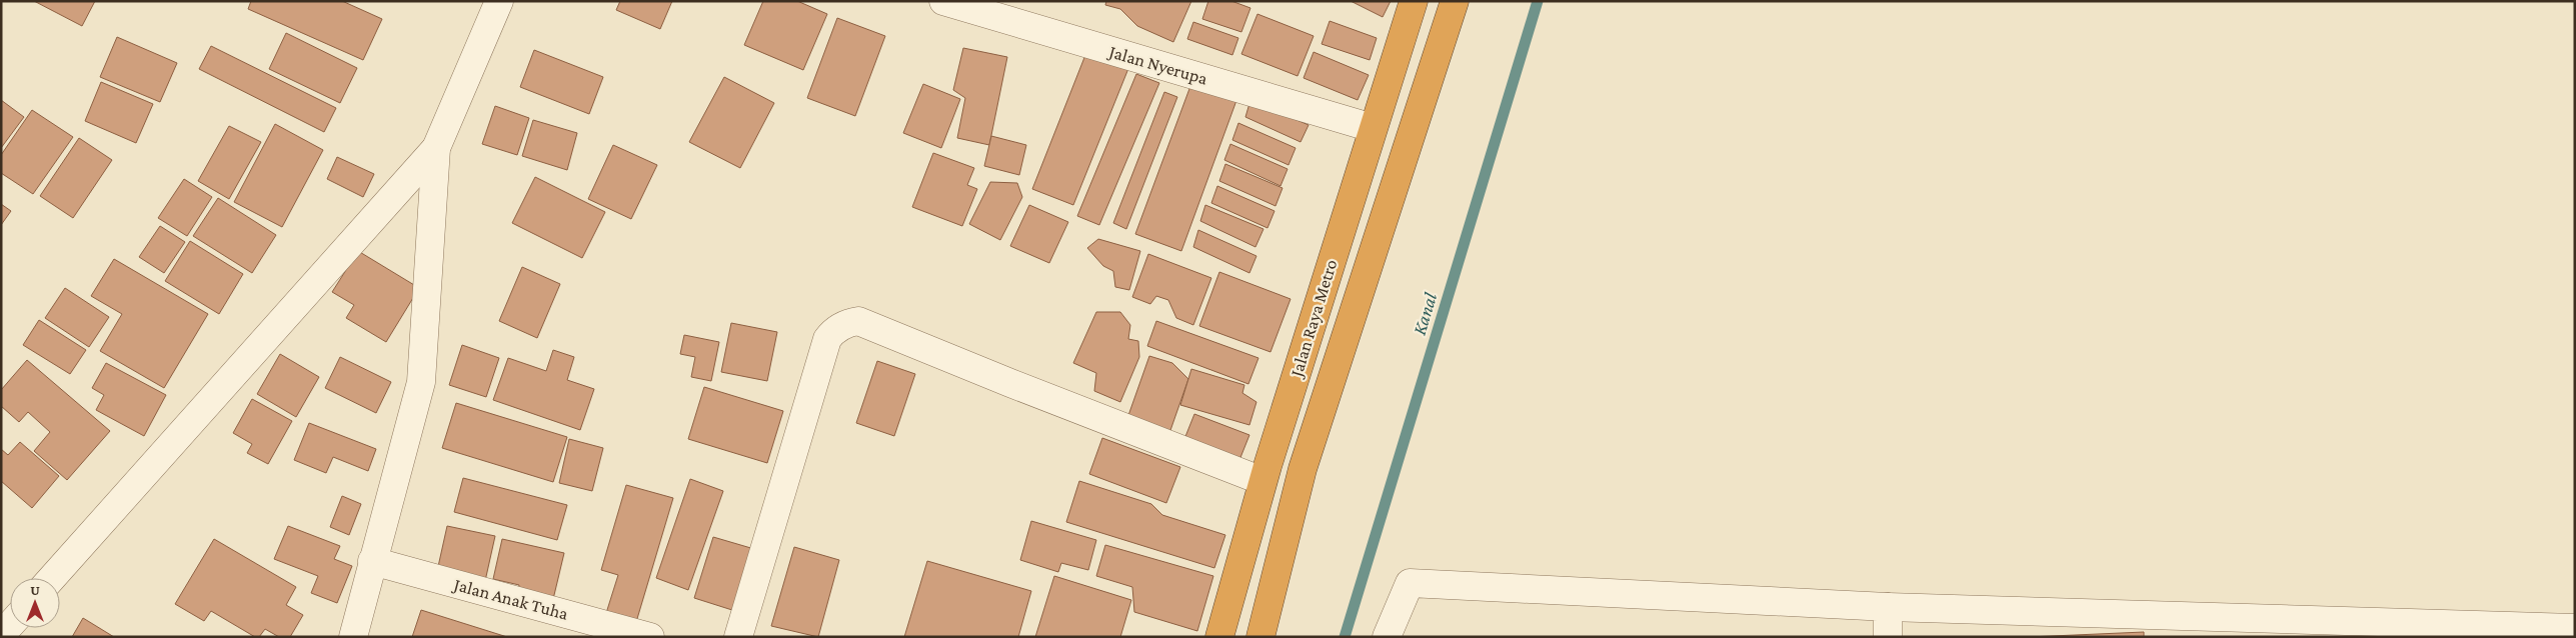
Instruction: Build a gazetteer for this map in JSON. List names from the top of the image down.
{
  "streets": {
    "highway": ["Jalan Raya Metro"],
    "street": ["Jalan Nyerupa", "Jalan Anak Tuha"]
  },
  "crossings": [
    ["Jalan Nyerupa", "Jalan Raya Metro"]
  ],
  "water": ["Kanal"],
  "north": "top"
}
